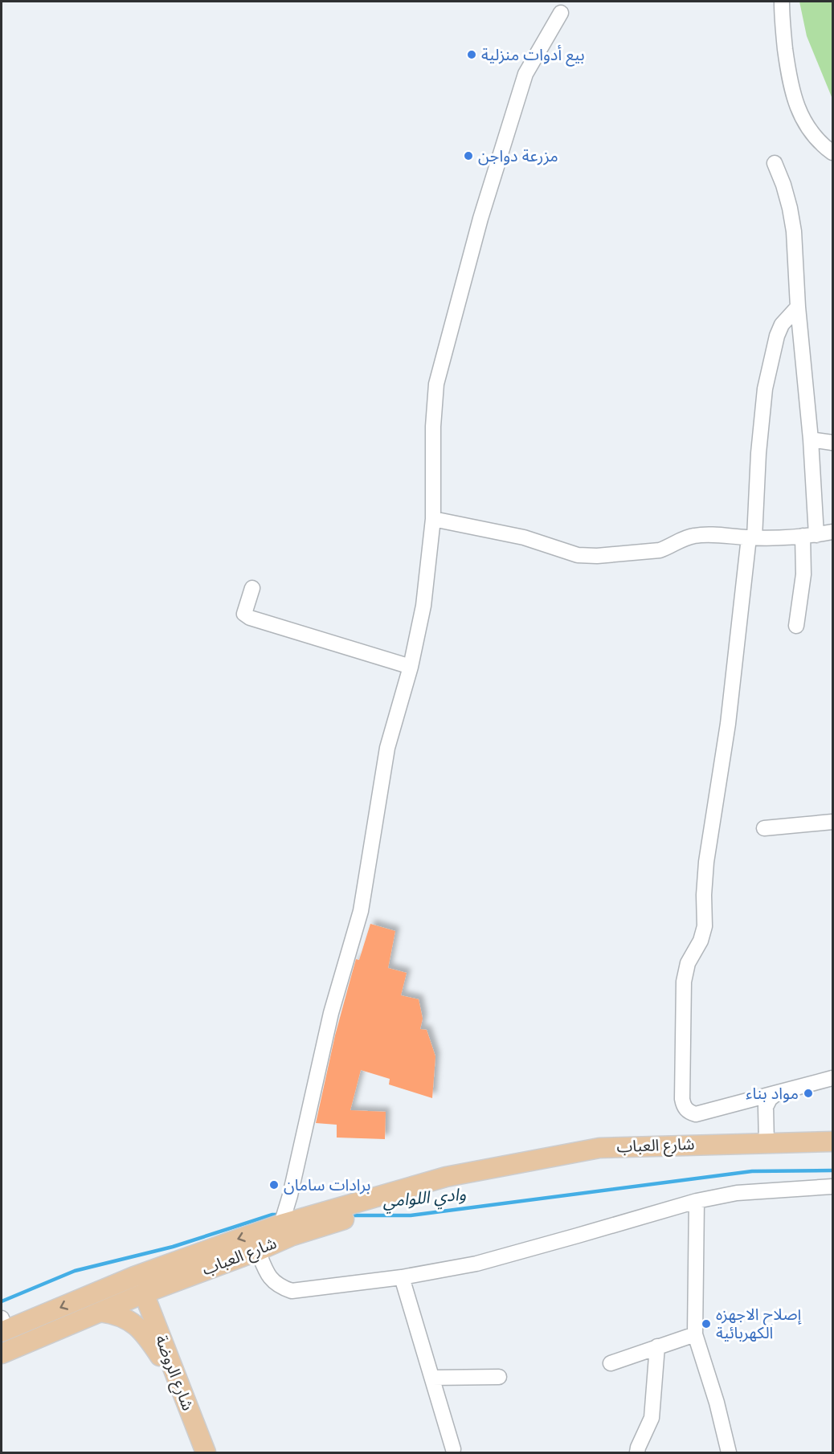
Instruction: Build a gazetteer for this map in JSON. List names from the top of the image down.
{
  "streets": {
    "main road": ["شارع العباب", "شارع الروضة"]
  },
  "crossings": [
    ["شارع العباب", "شارع الروضة"]
  ],
  "water": ["وادي اللوامي"],
  "places": [
    "بيع أدوات منزلية",
    "مزرعة دواجن",
    "مواد بناء",
    "برادات سامان",
    "إصلاح الاجهزه الكهربائية"
  ]
}
